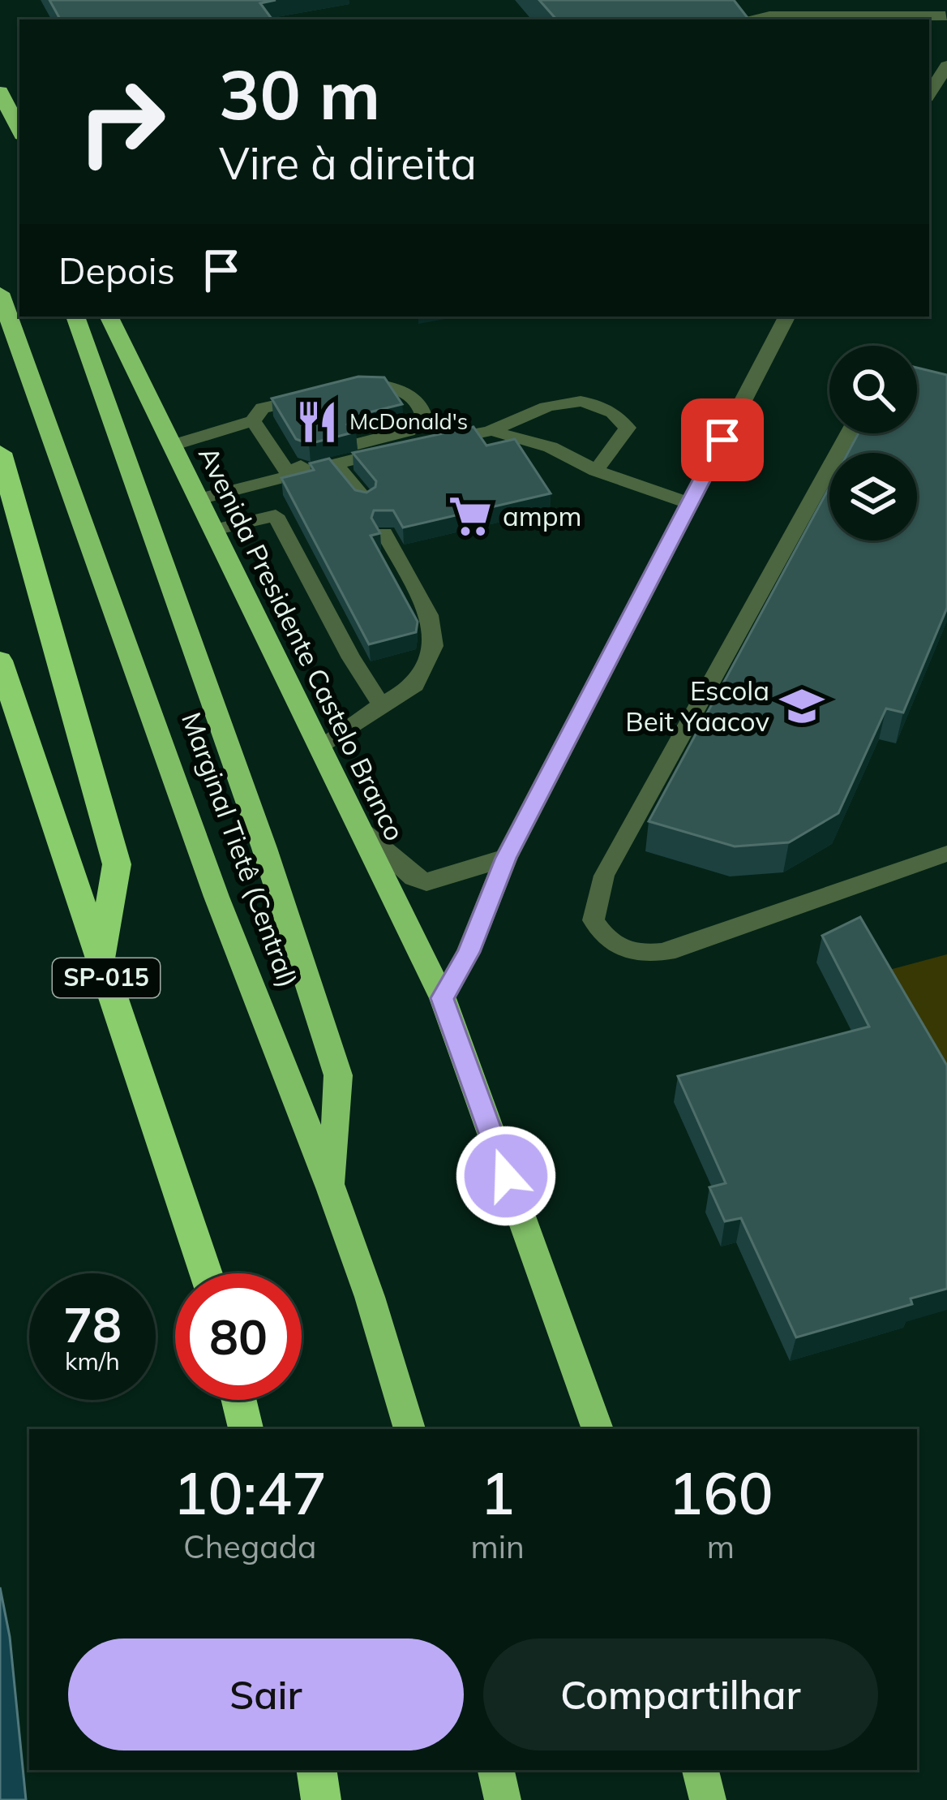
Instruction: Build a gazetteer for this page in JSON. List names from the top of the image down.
{
  "streets": {
    "highway": ["Avenida Presidente Castelo Branco", "Marginal Tietê (Central)", "SP-015"]
  },
  "places": {
    "restaurant": ["McDonald's"],
    "supermarket": ["ampm"],
    "school or university": ["Escola Beit Yaacov"]
  },
  "page": {
    "turn": ["30 m", "Vire à direita"],
    "then": "Depois",
    "speed": "78 km/h",
    "limit": "80",
    "eta": [
      "10:47",
      "Chegada",
      "1",
      "min",
      "160",
      "m"
    ],
    "buttons": ["Sair", "Compartilhar"]
  }
}
